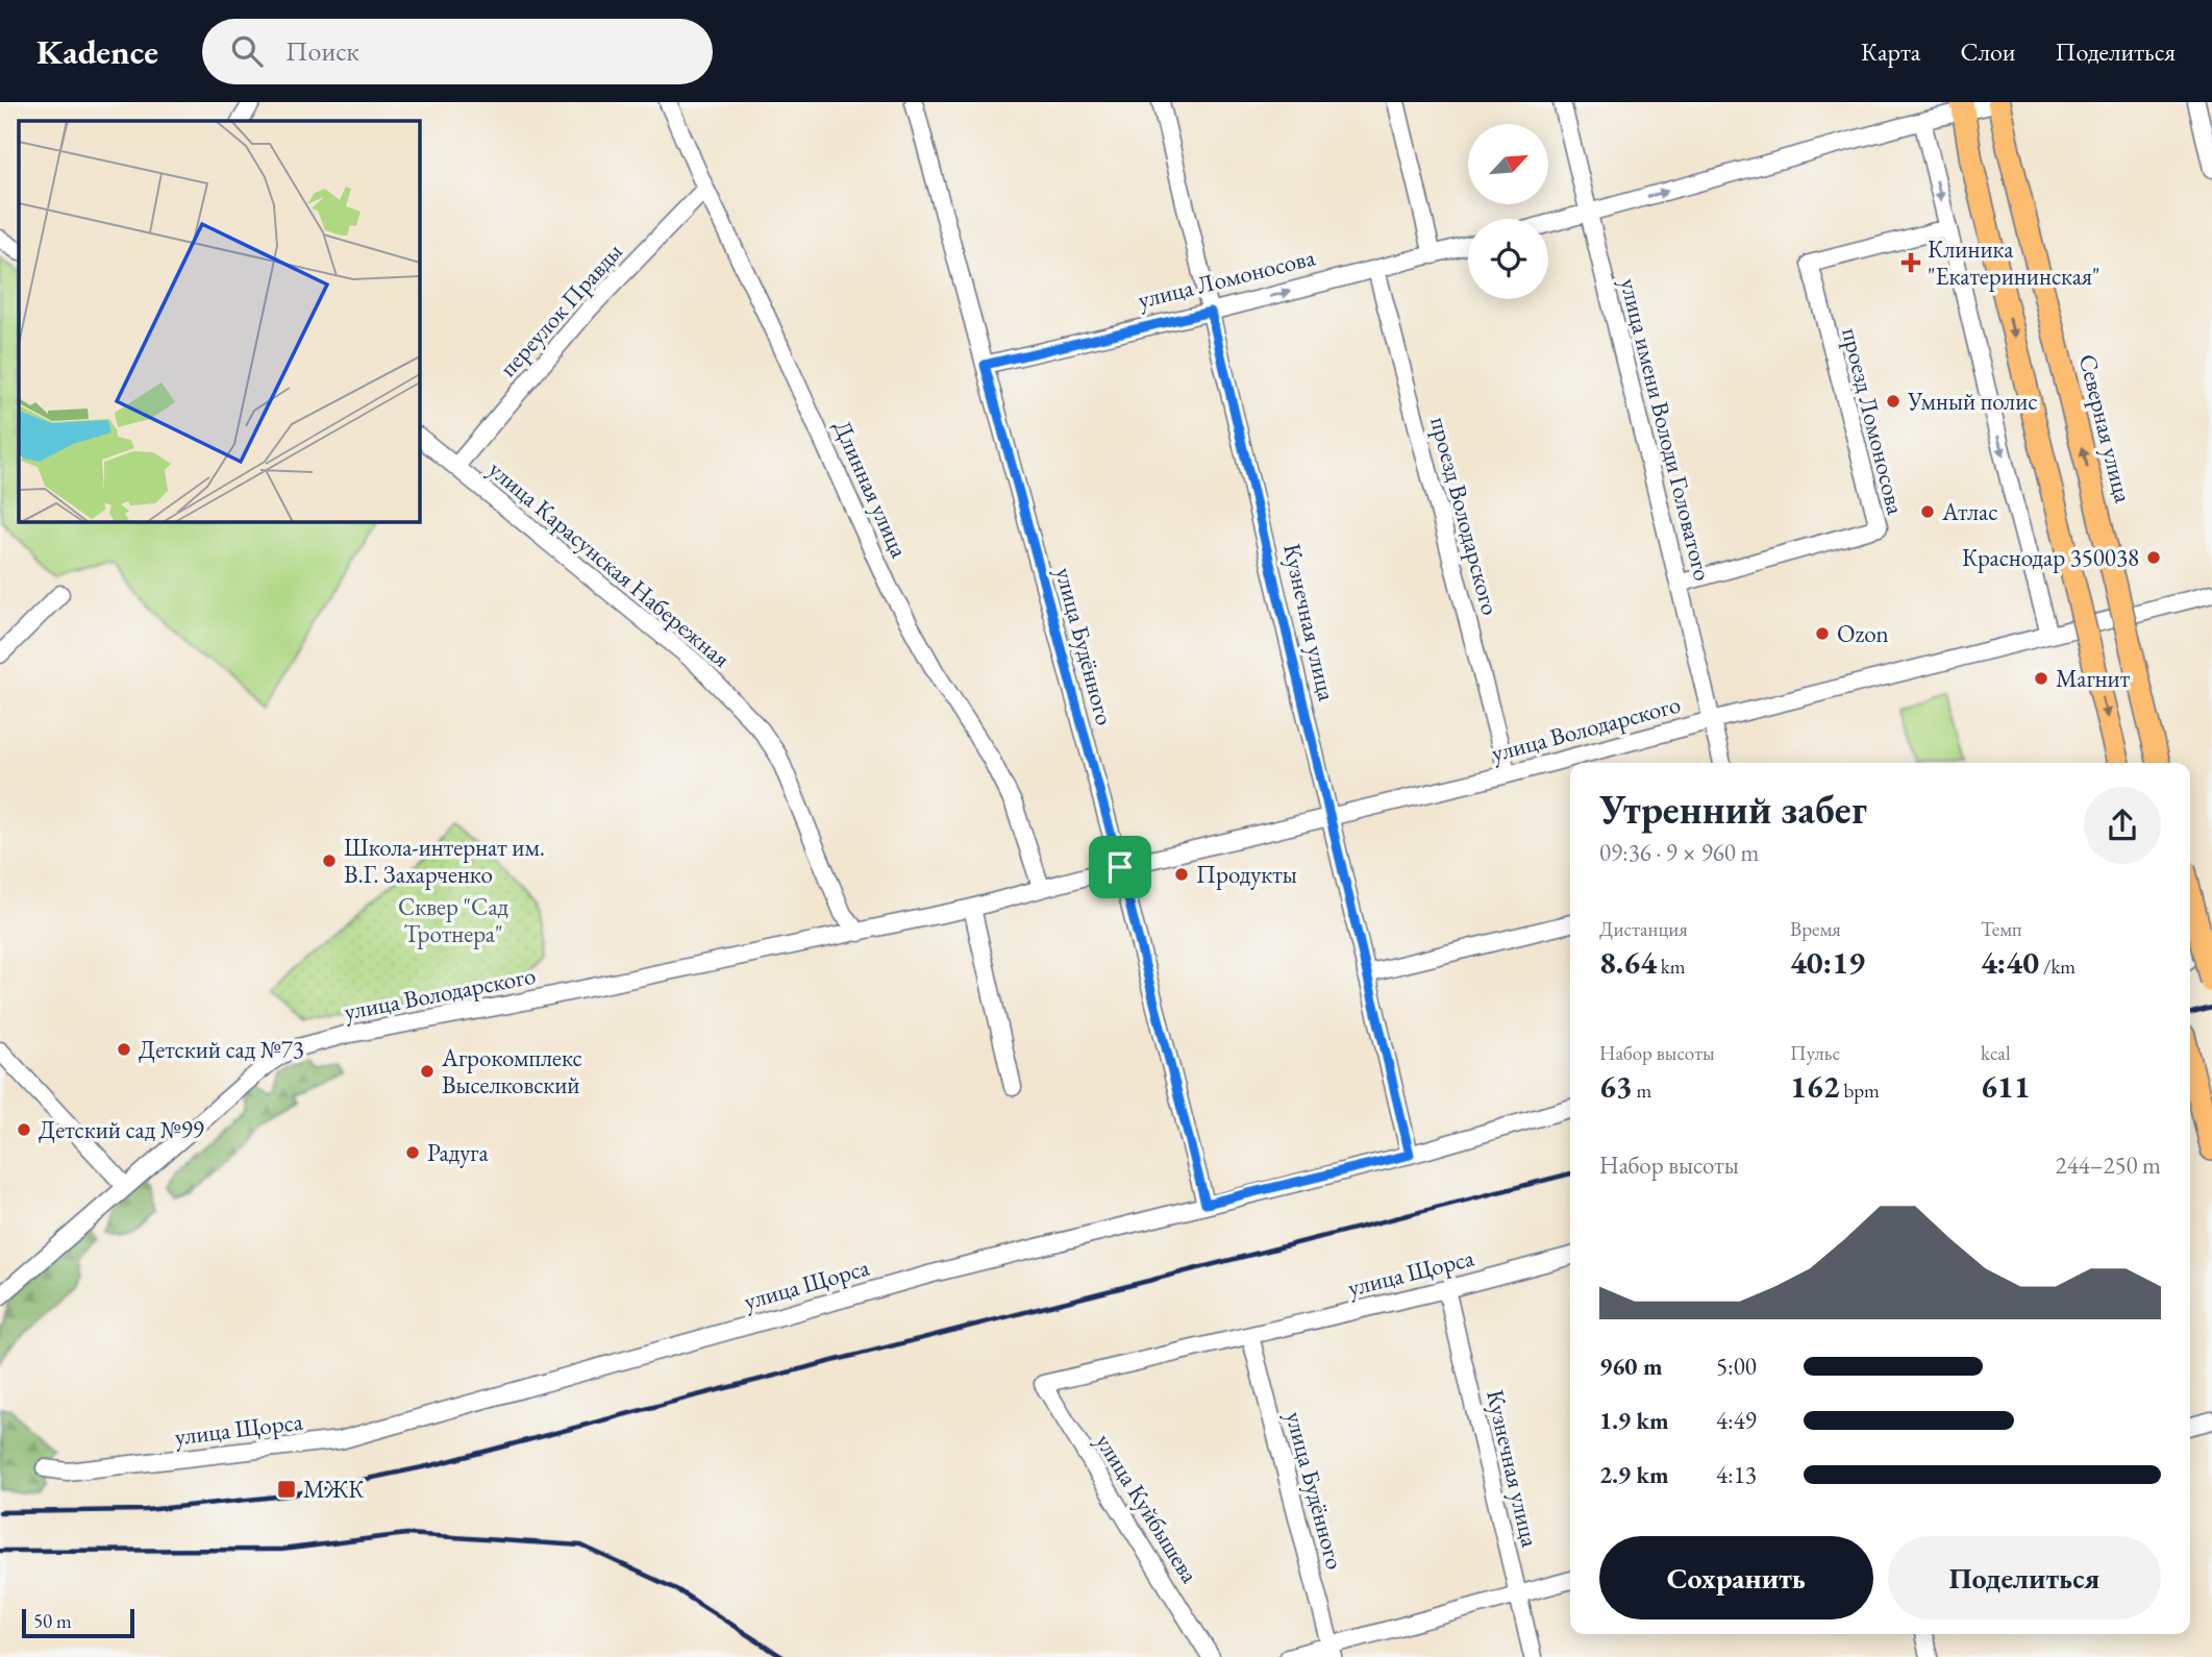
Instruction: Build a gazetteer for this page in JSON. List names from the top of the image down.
{
  "streets": {
    "main road": ["Северная улица"],
    "street": [
      "улица Ломоносова",
      "переулок Правды",
      "проезд Ломоносова",
      "улица имени Володи Головатого",
      "Длинная улица",
      "проезд Володарского",
      "улица Карасунская Набережная",
      "Кузнечная улица",
      "улица Будённого",
      "улица Володарского",
      "улица Щорса",
      "улица Куйбышева"
    ]
  },
  "crossings": [
    ["улица Ломоносова", "проезд Володарского"],
    ["улица Ломоносова", "Кузнечная улица"],
    ["улица Ломоносова", "улица Будённого"],
    ["переулок Правды", "Длинная улица"],
    ["переулок Правды", "улица Карасунская Набережная"],
    ["проезд Ломоносова", "улица имени Володи Головатого"],
    ["улица имени Володи Головатого", "улица Володарского"],
    ["Длинная улица", "улица Володарского"],
    ["проезд Володарского", "улица Володарского"],
    ["улица Карасунская Набережная", "улица Володарского"],
    ["Кузнечная улица", "улица Володарского"],
    ["Кузнечная улица", "улица Щорса"],
    ["улица Будённого", "улица Володарского"],
    ["улица Будённого", "улица Щорса"],
    ["улица Щорса", "улица Куйбышева"]
  ],
  "parks": ["Сквер \"Сад Тротнера\""],
  "places": {
    "health": ["Клиника \"Екатерининская\""],
    "other": [
      "Умный полис",
      "Атлас",
      "Краснодар 350038",
      "Ozon",
      "Магнит",
      "Школа-интернат им. В.Г. Захарченко",
      "Продукты",
      "Детский сад №73",
      "Агрокомплекс Выселковский",
      "Детский сад №99",
      "Радуга"
    ],
    "transit": ["МЖК"]
  },
  "scale_bar": "50 m",
  "north": "top right",
  "page": {
    "header": "Kadence",
    "search": "Поиск",
    "nav": ["Карта", "Слои", "Поделиться"],
    "heading": ["Утренний забег", "09:36 · 9 × 960 m"],
    "stats": [
      ["Дистанция", "8.64 km"],
      ["Время", "40:19"],
      ["Темп", "4:40 /km"],
      ["Набор высоты", "63 m"],
      ["Пульс", "162 bpm"],
      ["kcal", "611"]
    ],
    "chart": ["Набор высоты", "244–250 m"],
    "list": [
      {
        "name": "960 m",
        "note": "5:00"
      },
      {
        "name": "1.9 km",
        "note": "4:49"
      },
      {
        "name": "2.9 km",
        "note": "4:13"
      }
    ],
    "buttons": ["Сохранить", "Поделиться"],
    "scale": "50 m"
  }
}
